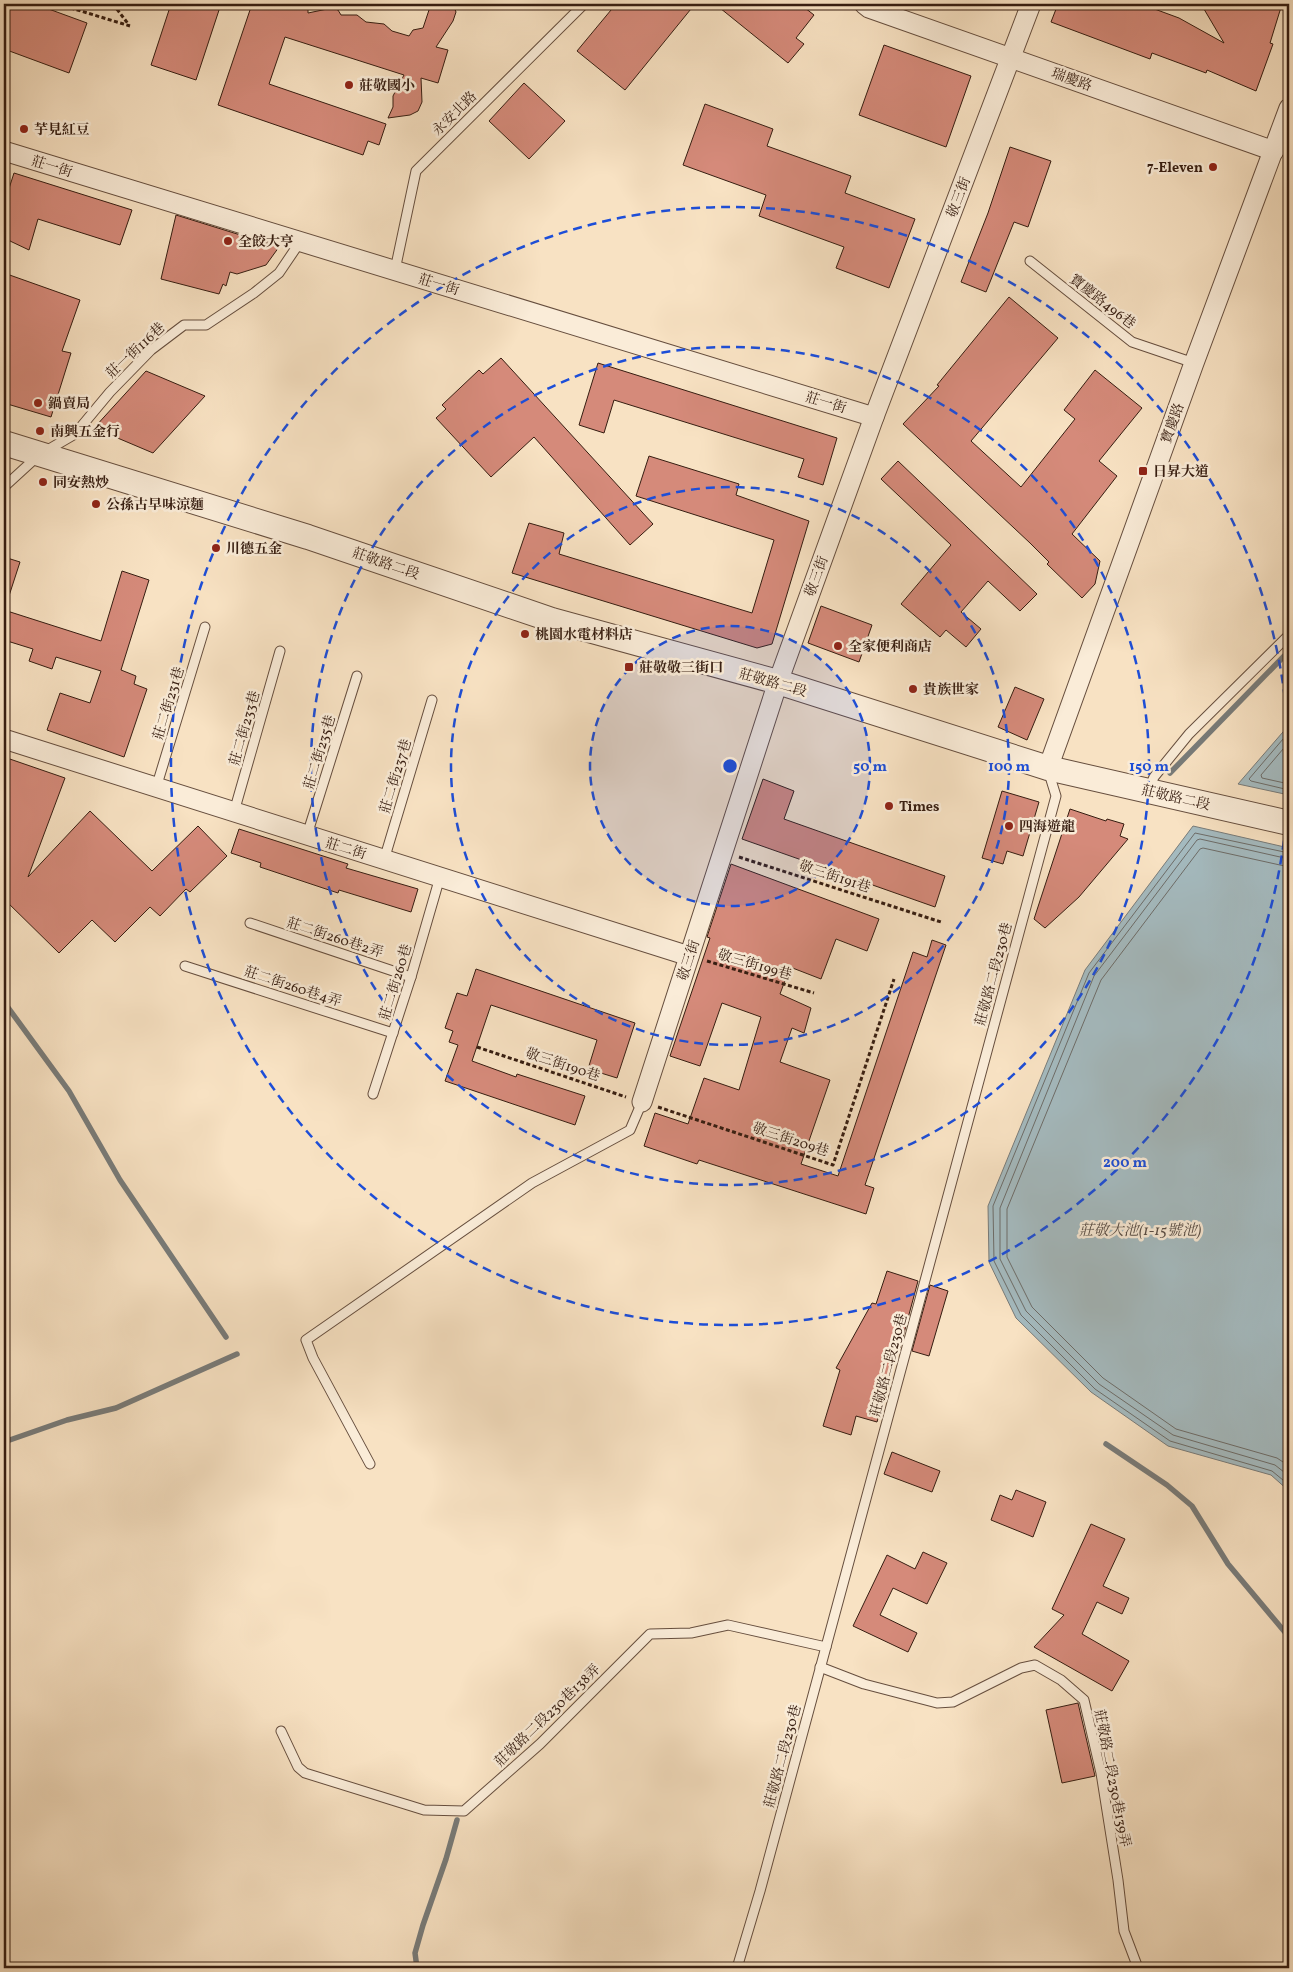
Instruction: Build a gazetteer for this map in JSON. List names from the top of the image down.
{
  "streets": {
    "street": [
      "瑞慶路",
      "莊一街",
      "敬三街",
      "寶慶路",
      "莊敬路二段",
      "莊二街"
    ],
    "lane": [
      "永安北路",
      "寶慶路496巷",
      "莊一街116巷",
      "莊二街231巷",
      "莊二街233巷",
      "莊二街235巷",
      "莊二街237巷",
      "莊二街260巷2弄",
      "莊敬路二段230巷",
      "莊二街260巷",
      "莊二街260巷4弄",
      "莊敬路二段230巷138弄",
      "莊敬路二段230巷139弄"
    ],
    "path": [
      "敬三街191巷",
      "敬三街199巷",
      "敬三街190巷",
      "敬三街209巷"
    ]
  },
  "crossings": [
    ["瑞慶路", "敬三街"],
    ["瑞慶路", "寶慶路"],
    ["永安北路", "莊一街"],
    ["莊一街", "敬三街"],
    ["莊一街", "莊一街116巷"],
    ["敬三街", "莊敬路二段"],
    ["敬三街", "莊二街"],
    ["敬三街", "敬三街191巷"],
    ["敬三街", "敬三街199巷"],
    ["敬三街", "敬三街190巷"],
    ["敬三街", "敬三街209巷"],
    ["寶慶路496巷", "寶慶路"],
    ["莊一街116巷", "莊敬路二段"],
    ["寶慶路", "莊敬路二段"],
    ["寶慶路", "莊敬路二段230巷"],
    ["莊敬路二段", "莊敬路二段230巷"],
    ["莊二街231巷", "莊二街"],
    ["莊二街233巷", "莊二街"],
    ["莊二街235巷", "莊二街"],
    ["莊二街237巷", "莊二街"],
    ["莊二街", "敬三街199巷"],
    ["莊二街", "莊二街260巷"],
    ["莊二街260巷2弄", "莊二街260巷"],
    ["莊敬路二段230巷", "莊敬路二段230巷138弄"],
    ["莊敬路二段230巷", "莊敬路二段230巷139弄"],
    ["莊二街260巷", "莊二街260巷4弄"],
    ["敬三街190巷", "敬三街209巷"]
  ],
  "water": ["莊敬大池(1-15號池)"],
  "places": {
    "other": [
      "莊敬國小",
      "芋見紅豆",
      "7-Eleven",
      "全餃大亨",
      "鍋賣局",
      "南興五金行",
      "同安熱炒",
      "公孫古早味涼麵",
      "川德五金",
      "桃園水電材料店",
      "全家便利商店",
      "貴族世家",
      "Times",
      "四海遊龍"
    ],
    "transit": ["日昇大道", "莊敬敬三街口"]
  },
  "rings": [
    "50 m",
    "100 m",
    "150 m",
    "200 m"
  ]
}
